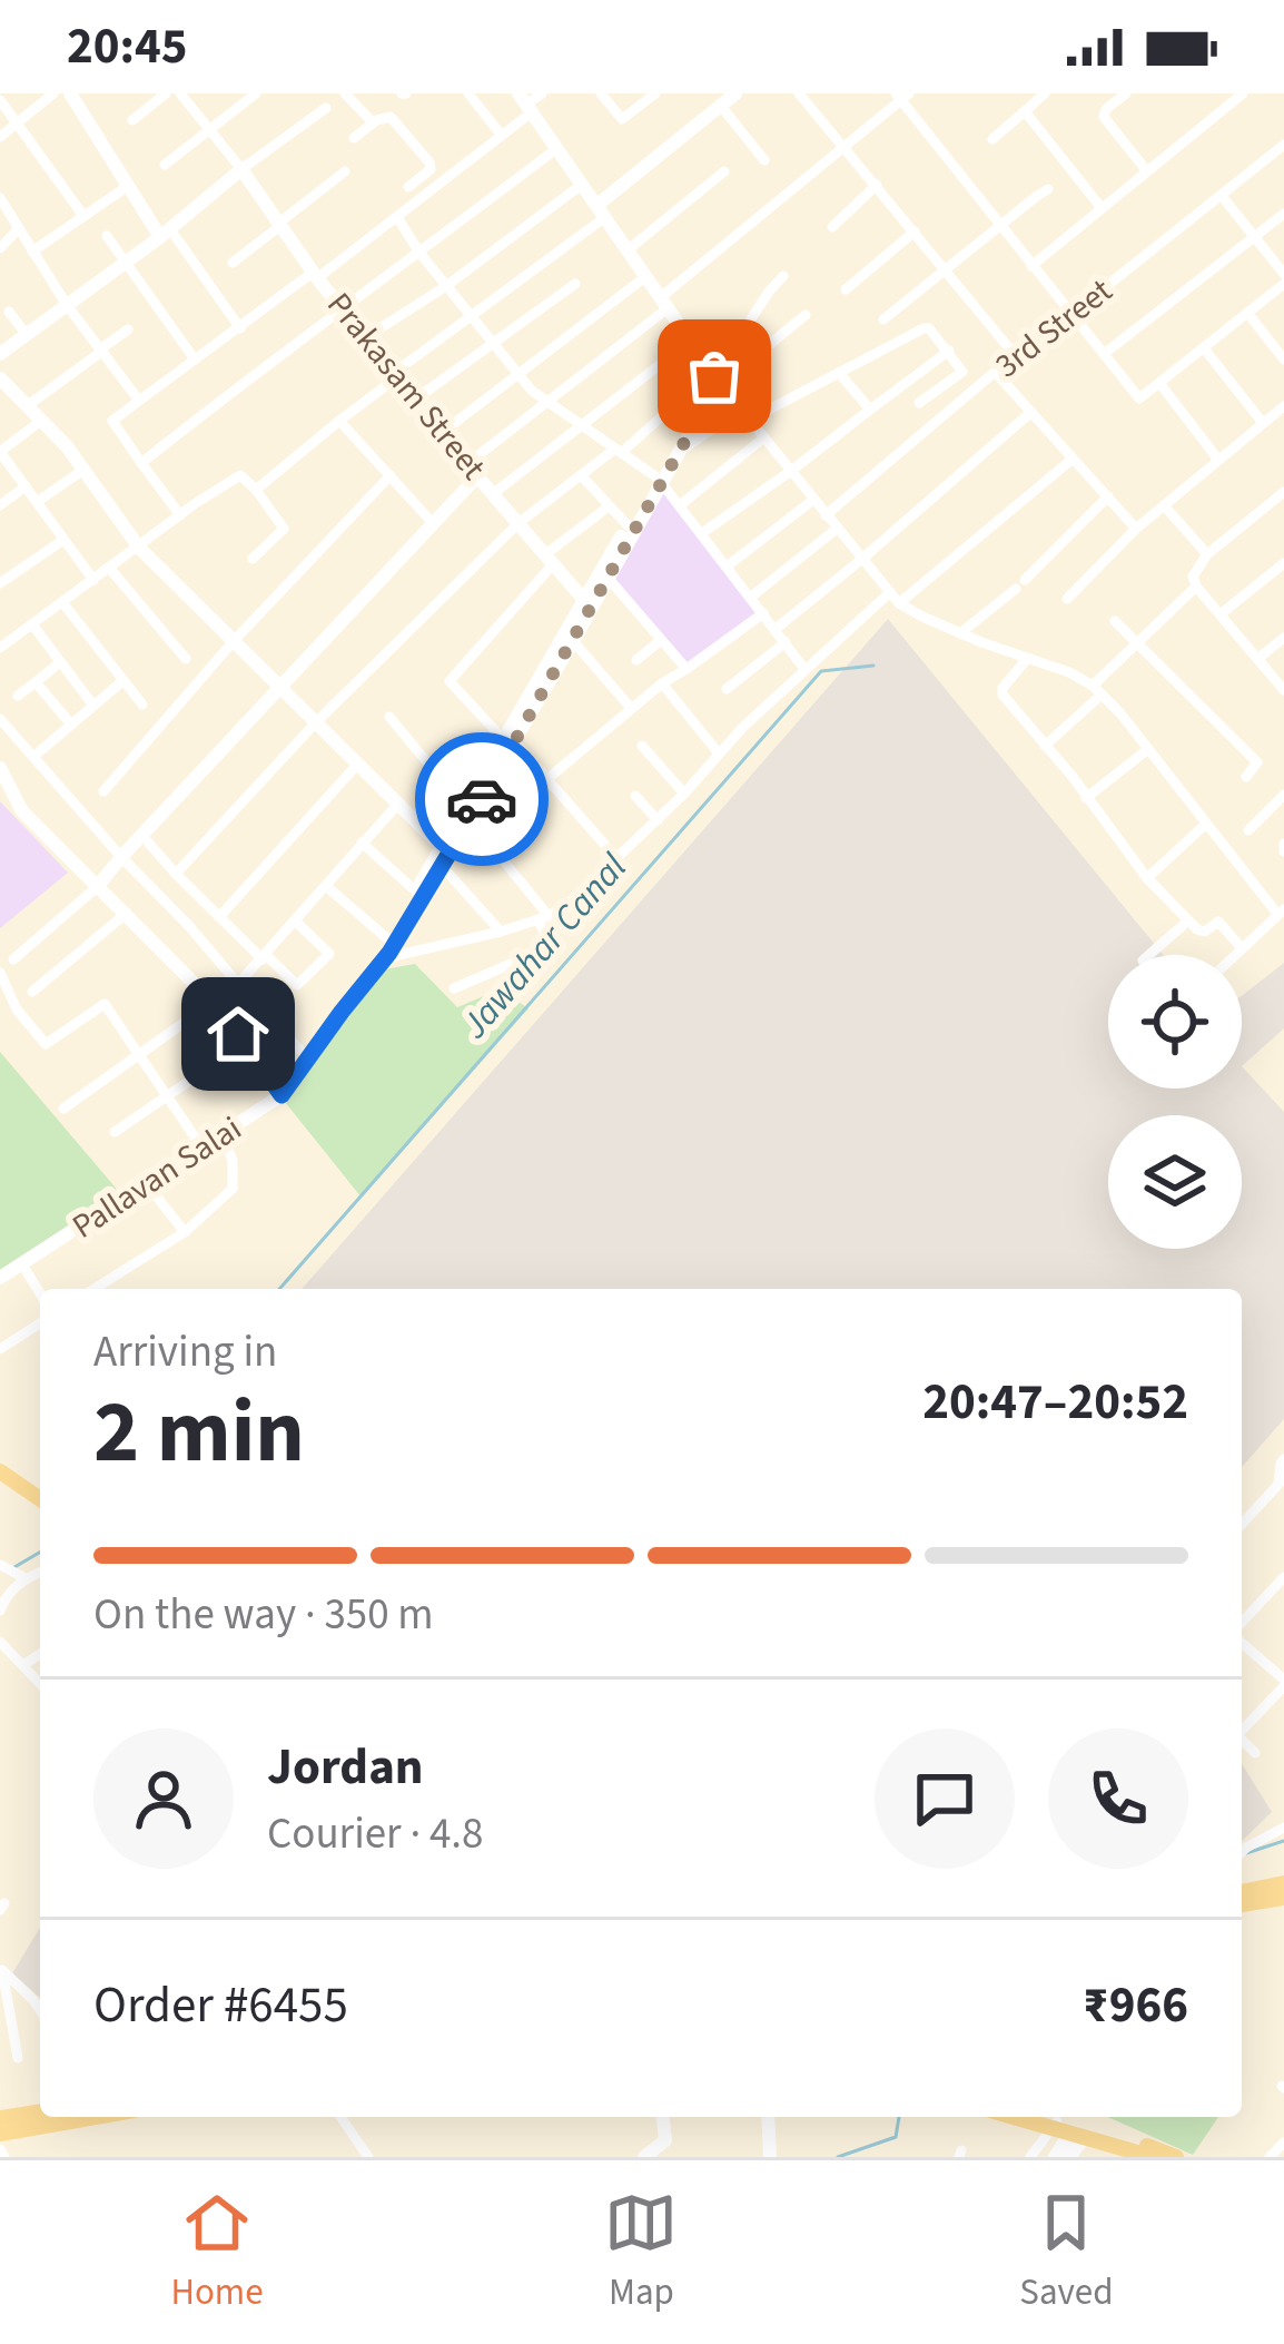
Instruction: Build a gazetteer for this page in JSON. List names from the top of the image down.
{
  "streets": {
    "street": ["3rd Street", "Prakasam Street", "Pallavan Salai"]
  },
  "water": ["Jawahar Canal"],
  "page": {
    "status": "20:45",
    "heading": ["2 min", "Arriving in", "20:47–20:52"],
    "panel": [
      "Jordan",
      "Courier · 4.8",
      "Order #6455",
      "₹966"
    ],
    "bar": "On the way · 350 m",
    "tabs": ["Home", "Map", "Saved"]
  }
}
